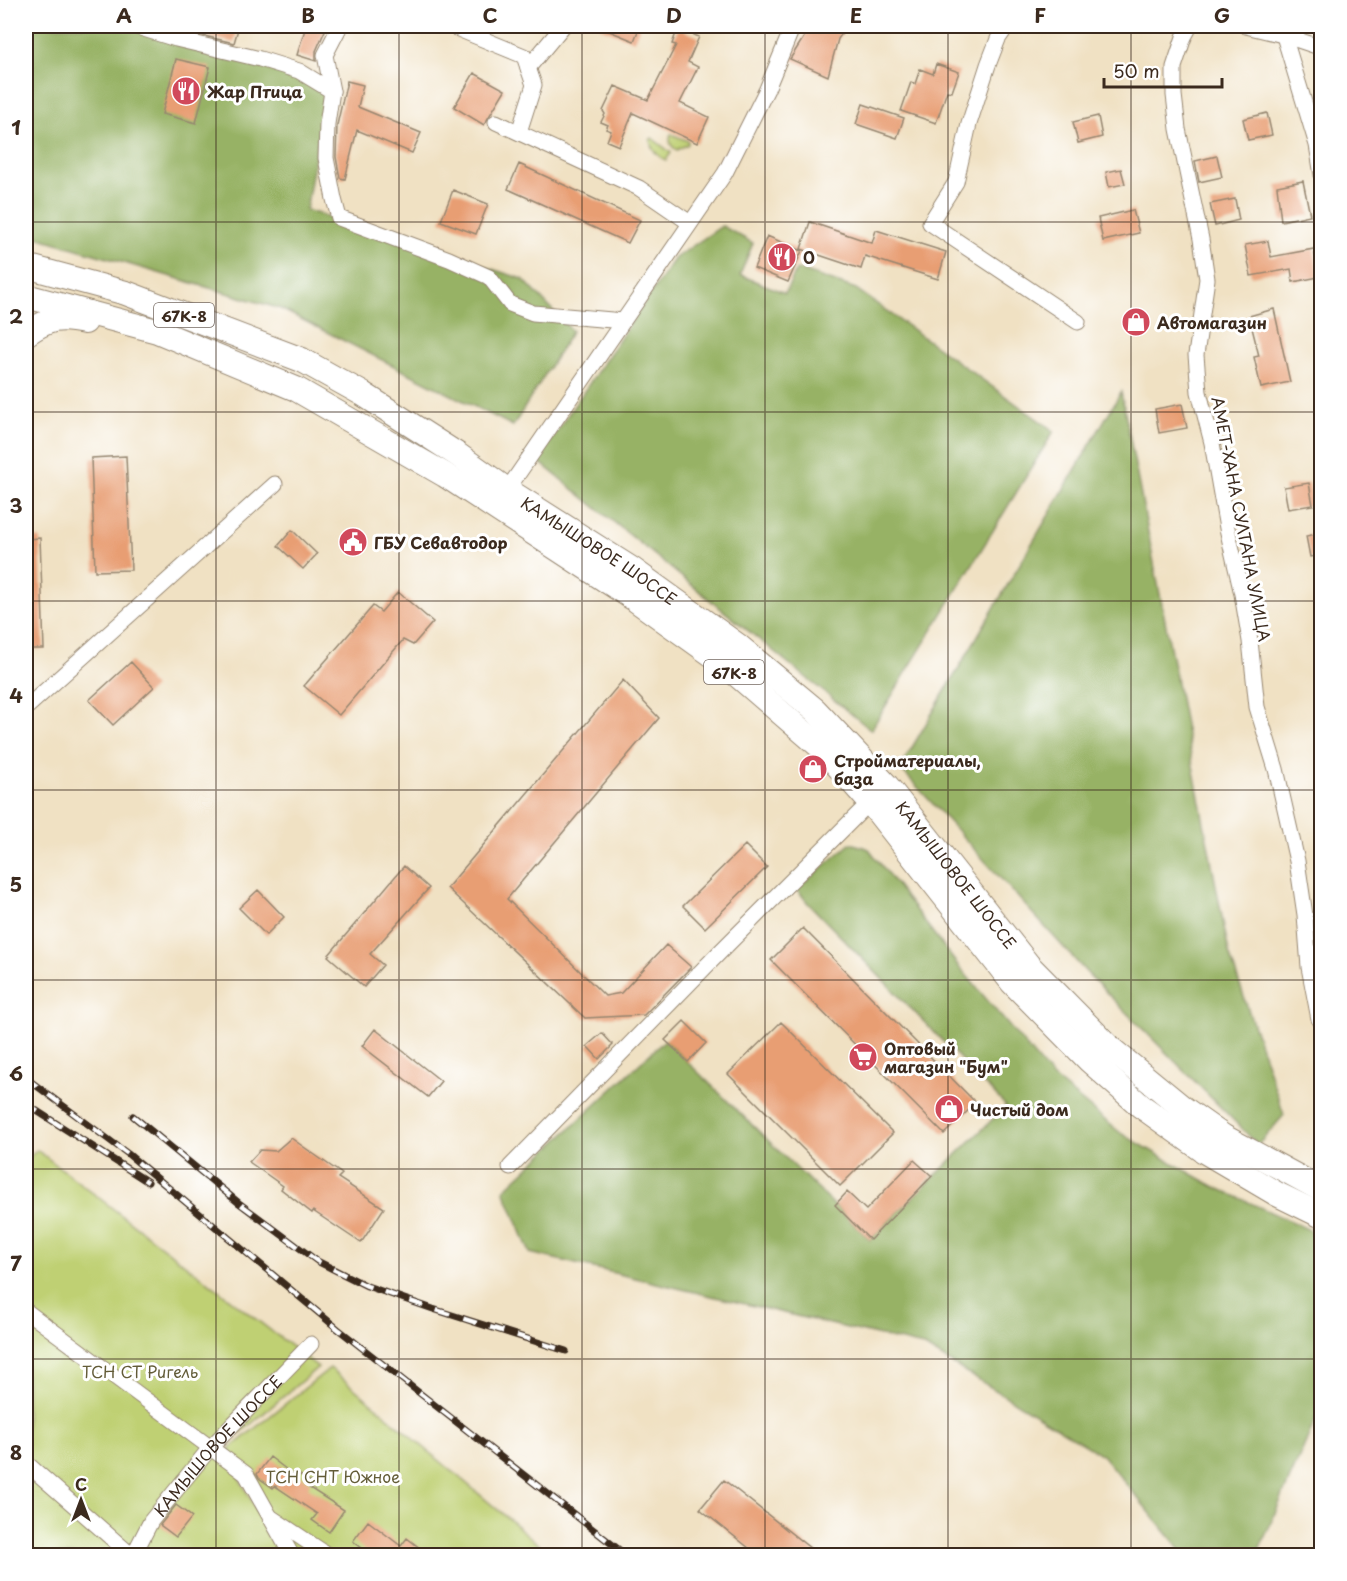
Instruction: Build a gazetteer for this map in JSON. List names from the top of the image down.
{
  "streets": {
    "main road": ["67К-8", "КАМЫШОВОЕ ШОССЕ"],
    "street": ["АМЕТ-ХАНА СУЛТАНА УЛИЦА"]
  },
  "parks": ["ТСН СТ Ригель", "ТСН СНТ Южное"],
  "places": {
    "restaurant": ["Жар Птица", "0"],
    "shop": ["Автомагазин", "Стройматериалы, база", "Чистый дом"],
    "public building": ["ГБУ Севавтодор"],
    "supermarket": ["Оптовый магазин \"Бум\""]
  },
  "scale_bar": "50 m",
  "north": "top",
  "grid": {
    "columns": [
      "A",
      "B",
      "C",
      "D",
      "E",
      "F",
      "G"
    ],
    "rows": [
      "1",
      "2",
      "3",
      "4",
      "5",
      "6",
      "7",
      "8"
    ]
  }
}
